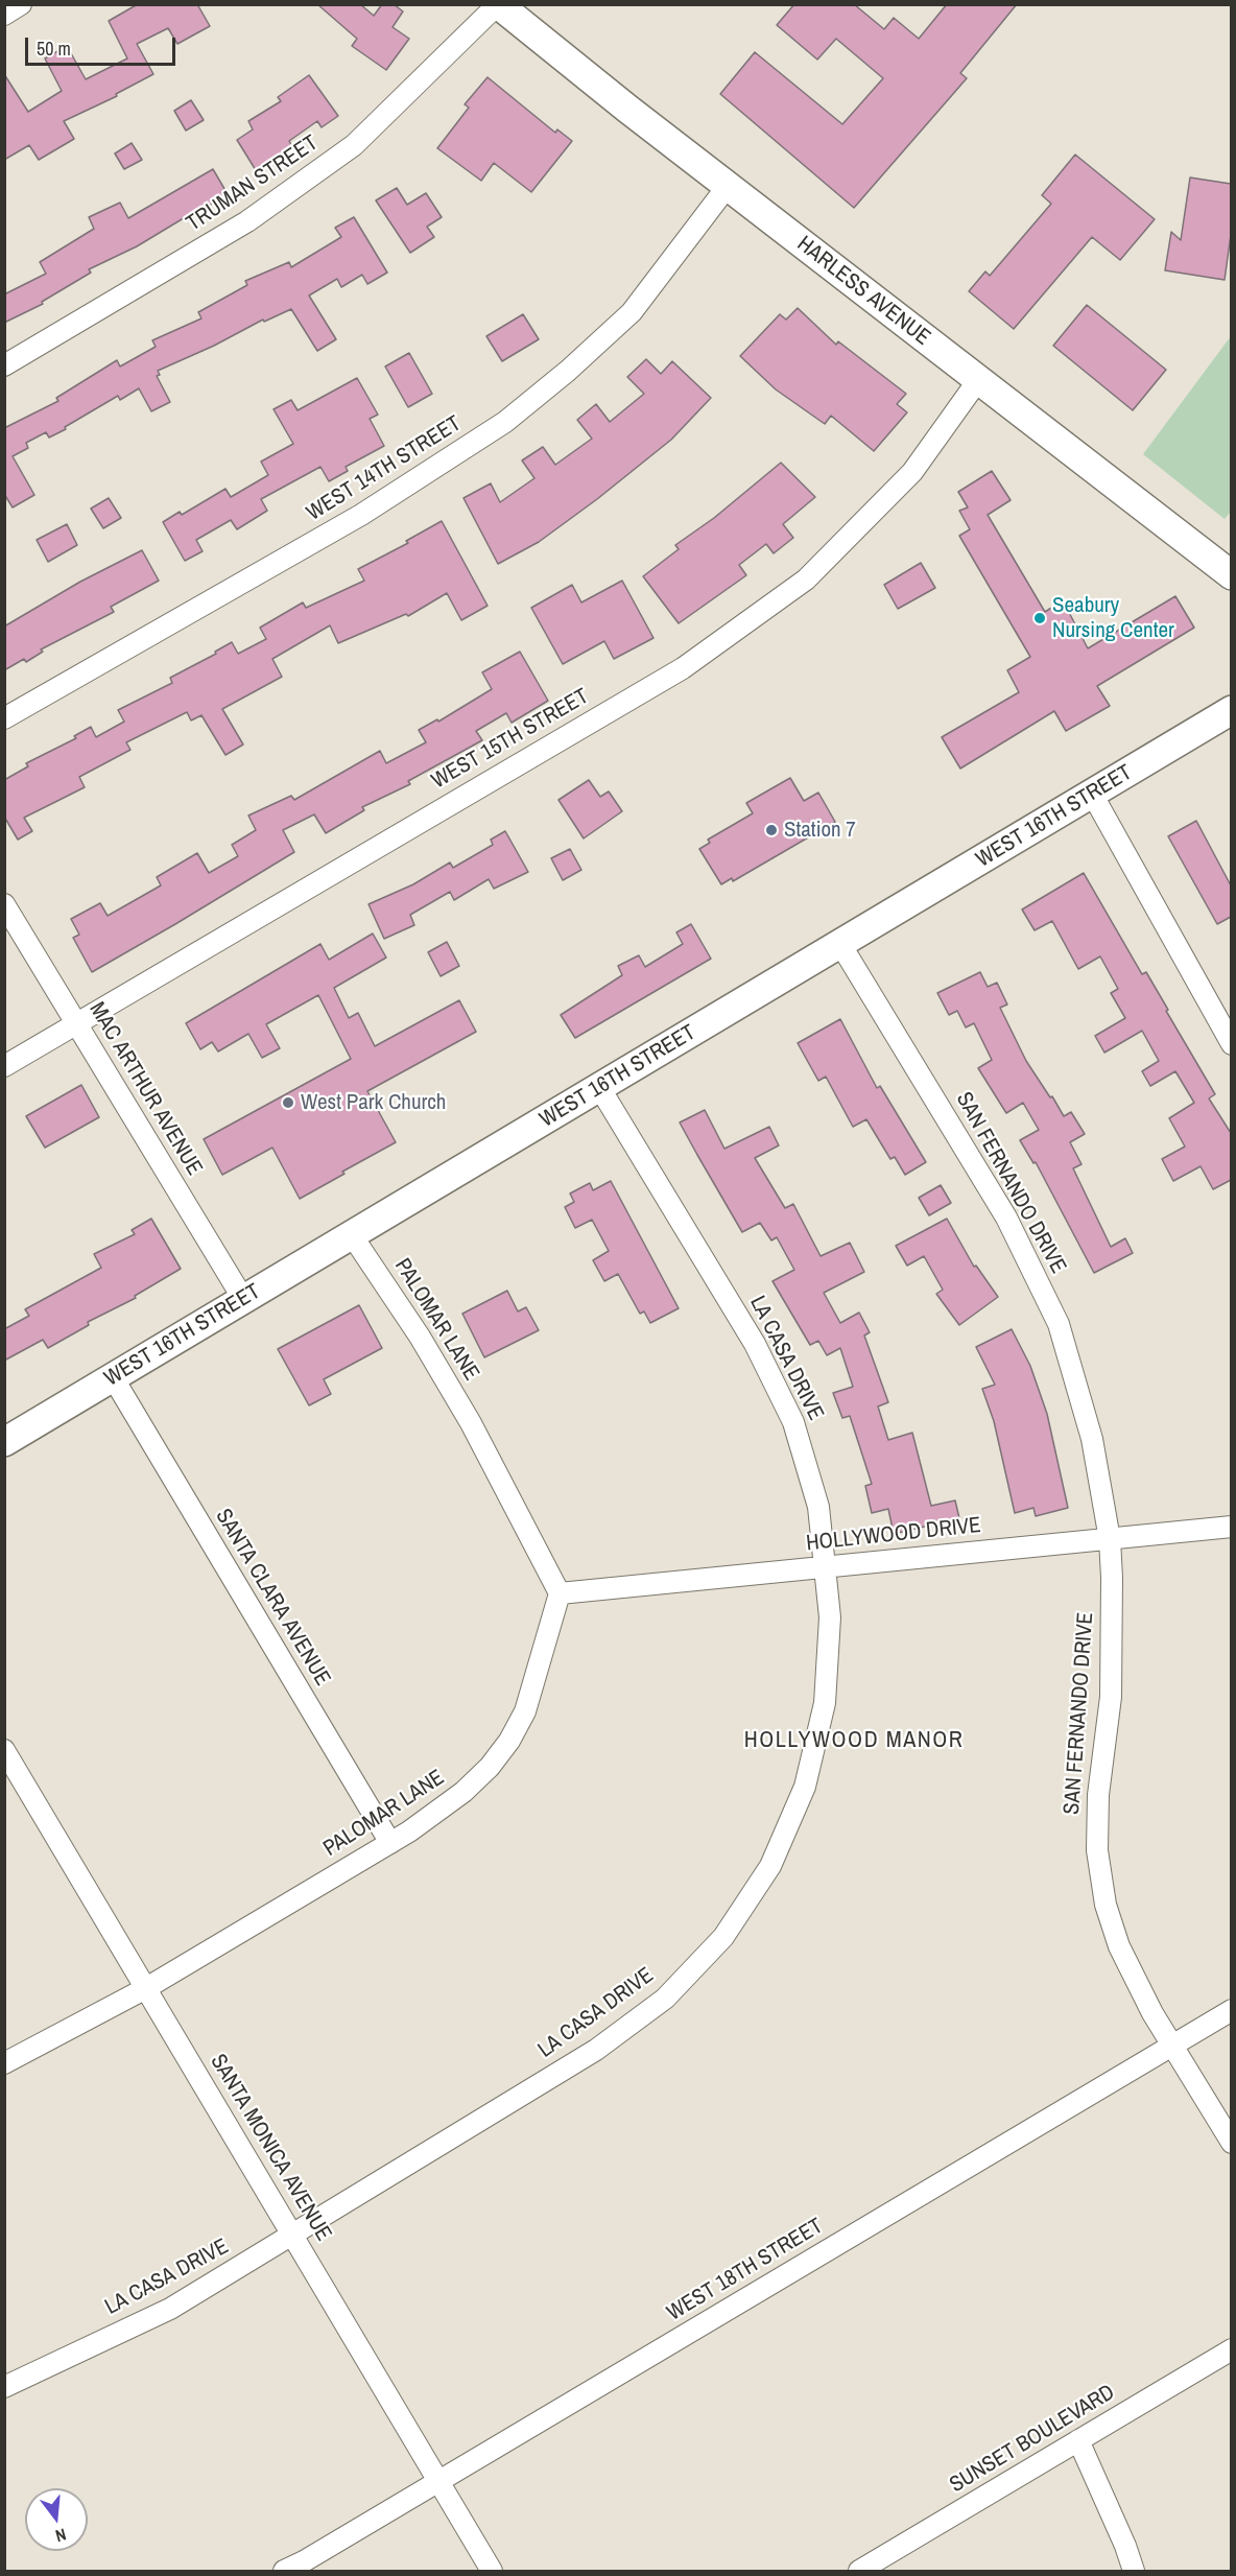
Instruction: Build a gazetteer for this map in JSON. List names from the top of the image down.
{
  "streets": {
    "main road": ["HARLESS AVENUE", "WEST 16TH STREET"],
    "street": [
      "TRUMAN STREET",
      "WEST 14TH STREET",
      "WEST 15TH STREET",
      "MAC ARTHUR AVENUE",
      "SAN FERNANDO DRIVE",
      "PALOMAR LANE",
      "LA CASA DRIVE",
      "HOLLYWOOD DRIVE",
      "SANTA CLARA AVENUE",
      "SANTA MONICA AVENUE",
      "WEST 18TH STREET",
      "SUNSET BOULEVARD"
    ]
  },
  "crossings": [
    ["TRUMAN STREET", "HARLESS AVENUE"],
    ["HARLESS AVENUE", "WEST 14TH STREET"],
    ["HARLESS AVENUE", "WEST 15TH STREET"],
    ["WEST 15TH STREET", "MAC ARTHUR AVENUE"],
    ["WEST 16TH STREET", "MAC ARTHUR AVENUE"],
    ["WEST 16TH STREET", "SAN FERNANDO DRIVE"],
    ["WEST 16TH STREET", "PALOMAR LANE"],
    ["WEST 16TH STREET", "LA CASA DRIVE"],
    ["WEST 16TH STREET", "SANTA CLARA AVENUE"],
    ["SAN FERNANDO DRIVE", "HOLLYWOOD DRIVE"],
    ["SAN FERNANDO DRIVE", "WEST 18TH STREET"],
    ["PALOMAR LANE", "HOLLYWOOD DRIVE"],
    ["PALOMAR LANE", "SANTA CLARA AVENUE"],
    ["PALOMAR LANE", "SANTA MONICA AVENUE"],
    ["LA CASA DRIVE", "HOLLYWOOD DRIVE"],
    ["LA CASA DRIVE", "SANTA MONICA AVENUE"],
    ["SANTA MONICA AVENUE", "WEST 18TH STREET"]
  ],
  "districts": ["HOLLYWOOD MANOR"],
  "places": ["Seabury Nursing Center", "Station 7", "West Park Church"],
  "scale_bar": "50 m",
  "north": "bottom"
}
